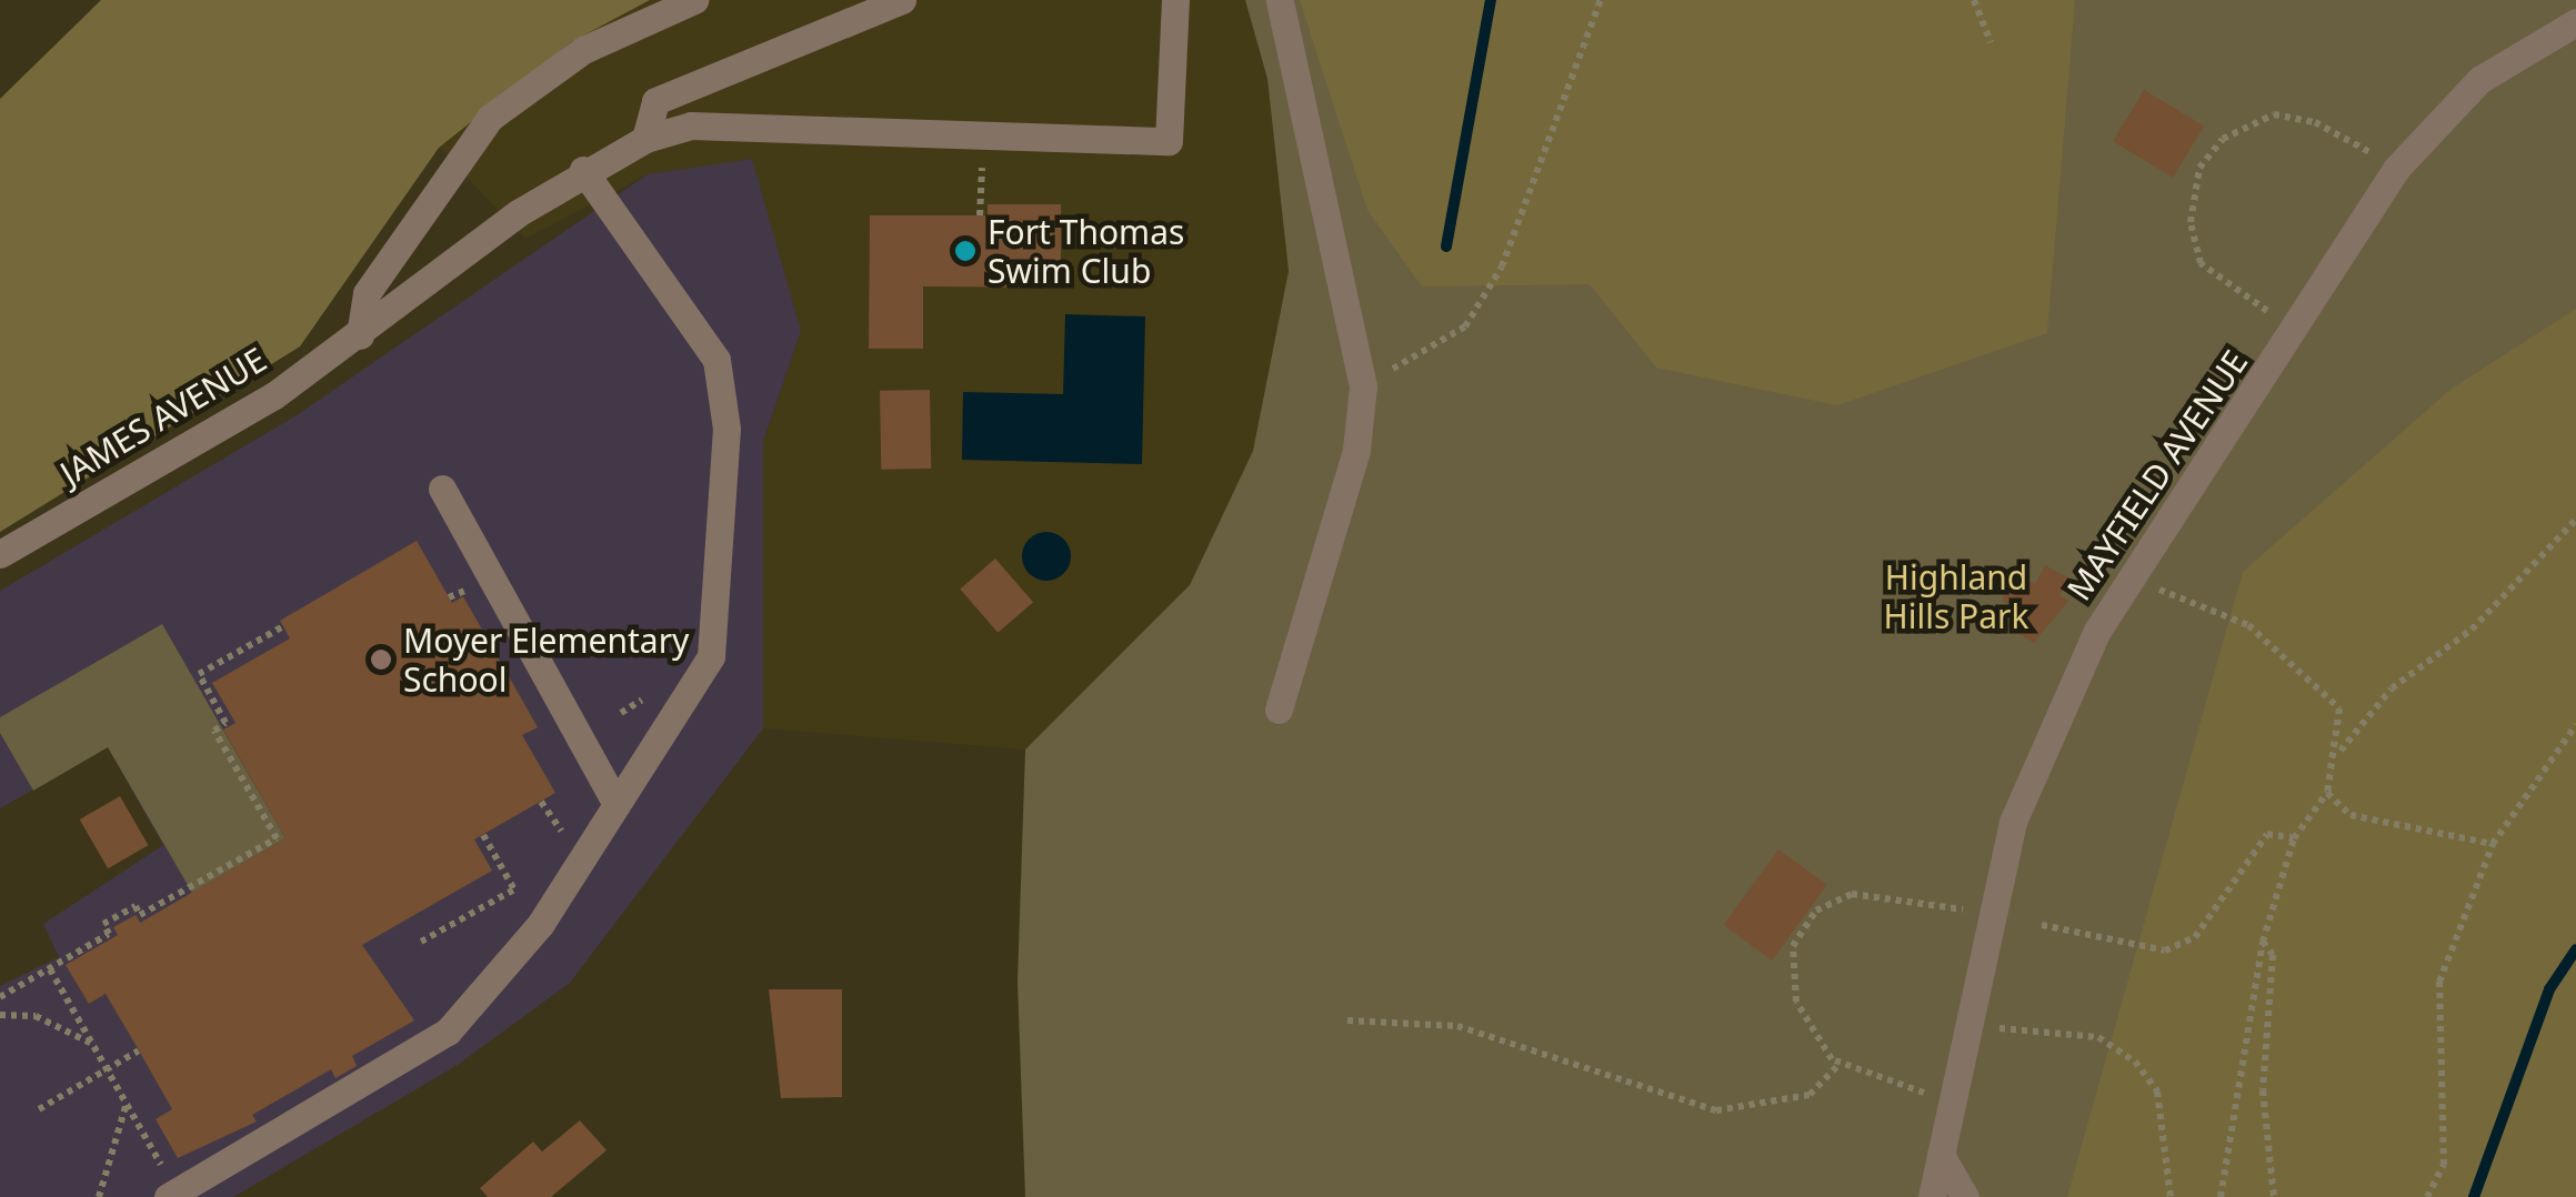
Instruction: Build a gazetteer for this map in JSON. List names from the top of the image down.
{
  "streets": {
    "street": ["JAMES AVENUE", "MAYFIELD AVENUE"]
  },
  "parks": ["Highland Hills Park"],
  "places": ["Fort Thomas Swim Club", "Moyer Elementary School"]
}
